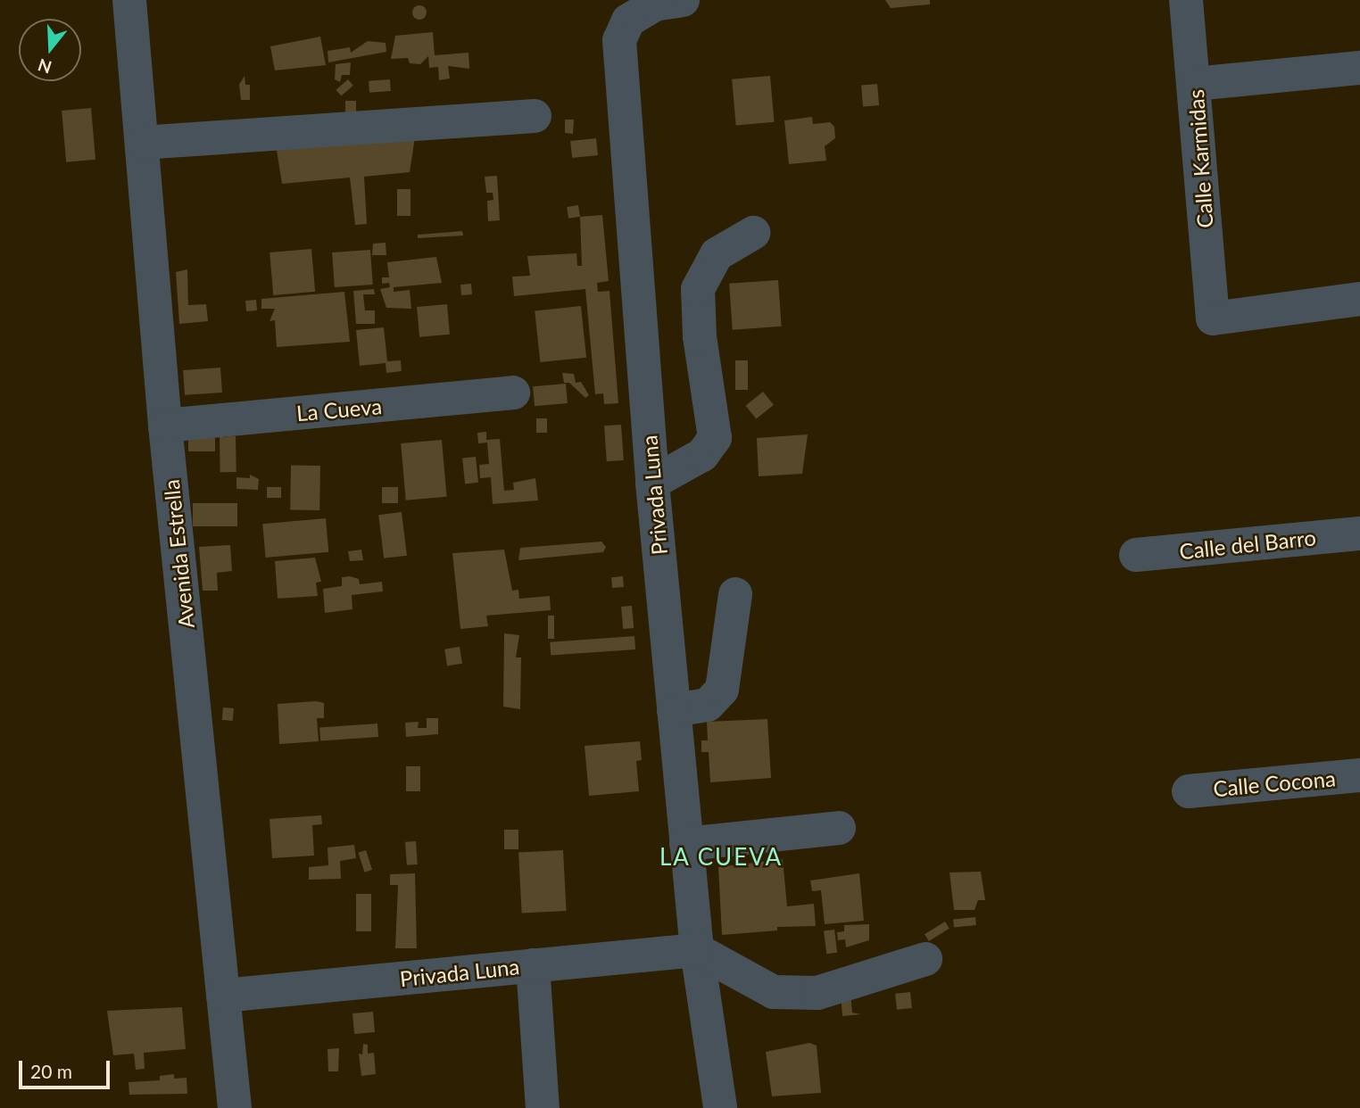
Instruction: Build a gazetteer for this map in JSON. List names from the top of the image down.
{
  "streets": {
    "street": [
      "Calle Karmidas",
      "La Cueva",
      "Privada Luna",
      "Calle del Barro",
      "Avenida Estrella",
      "Calle Cocona"
    ]
  },
  "crossings": [
    ["La Cueva", "Avenida Estrella"],
    ["Privada Luna", "Avenida Estrella"]
  ],
  "districts": ["LA CUEVA"],
  "scale_bar": "20 m",
  "north": "bottom"
}
